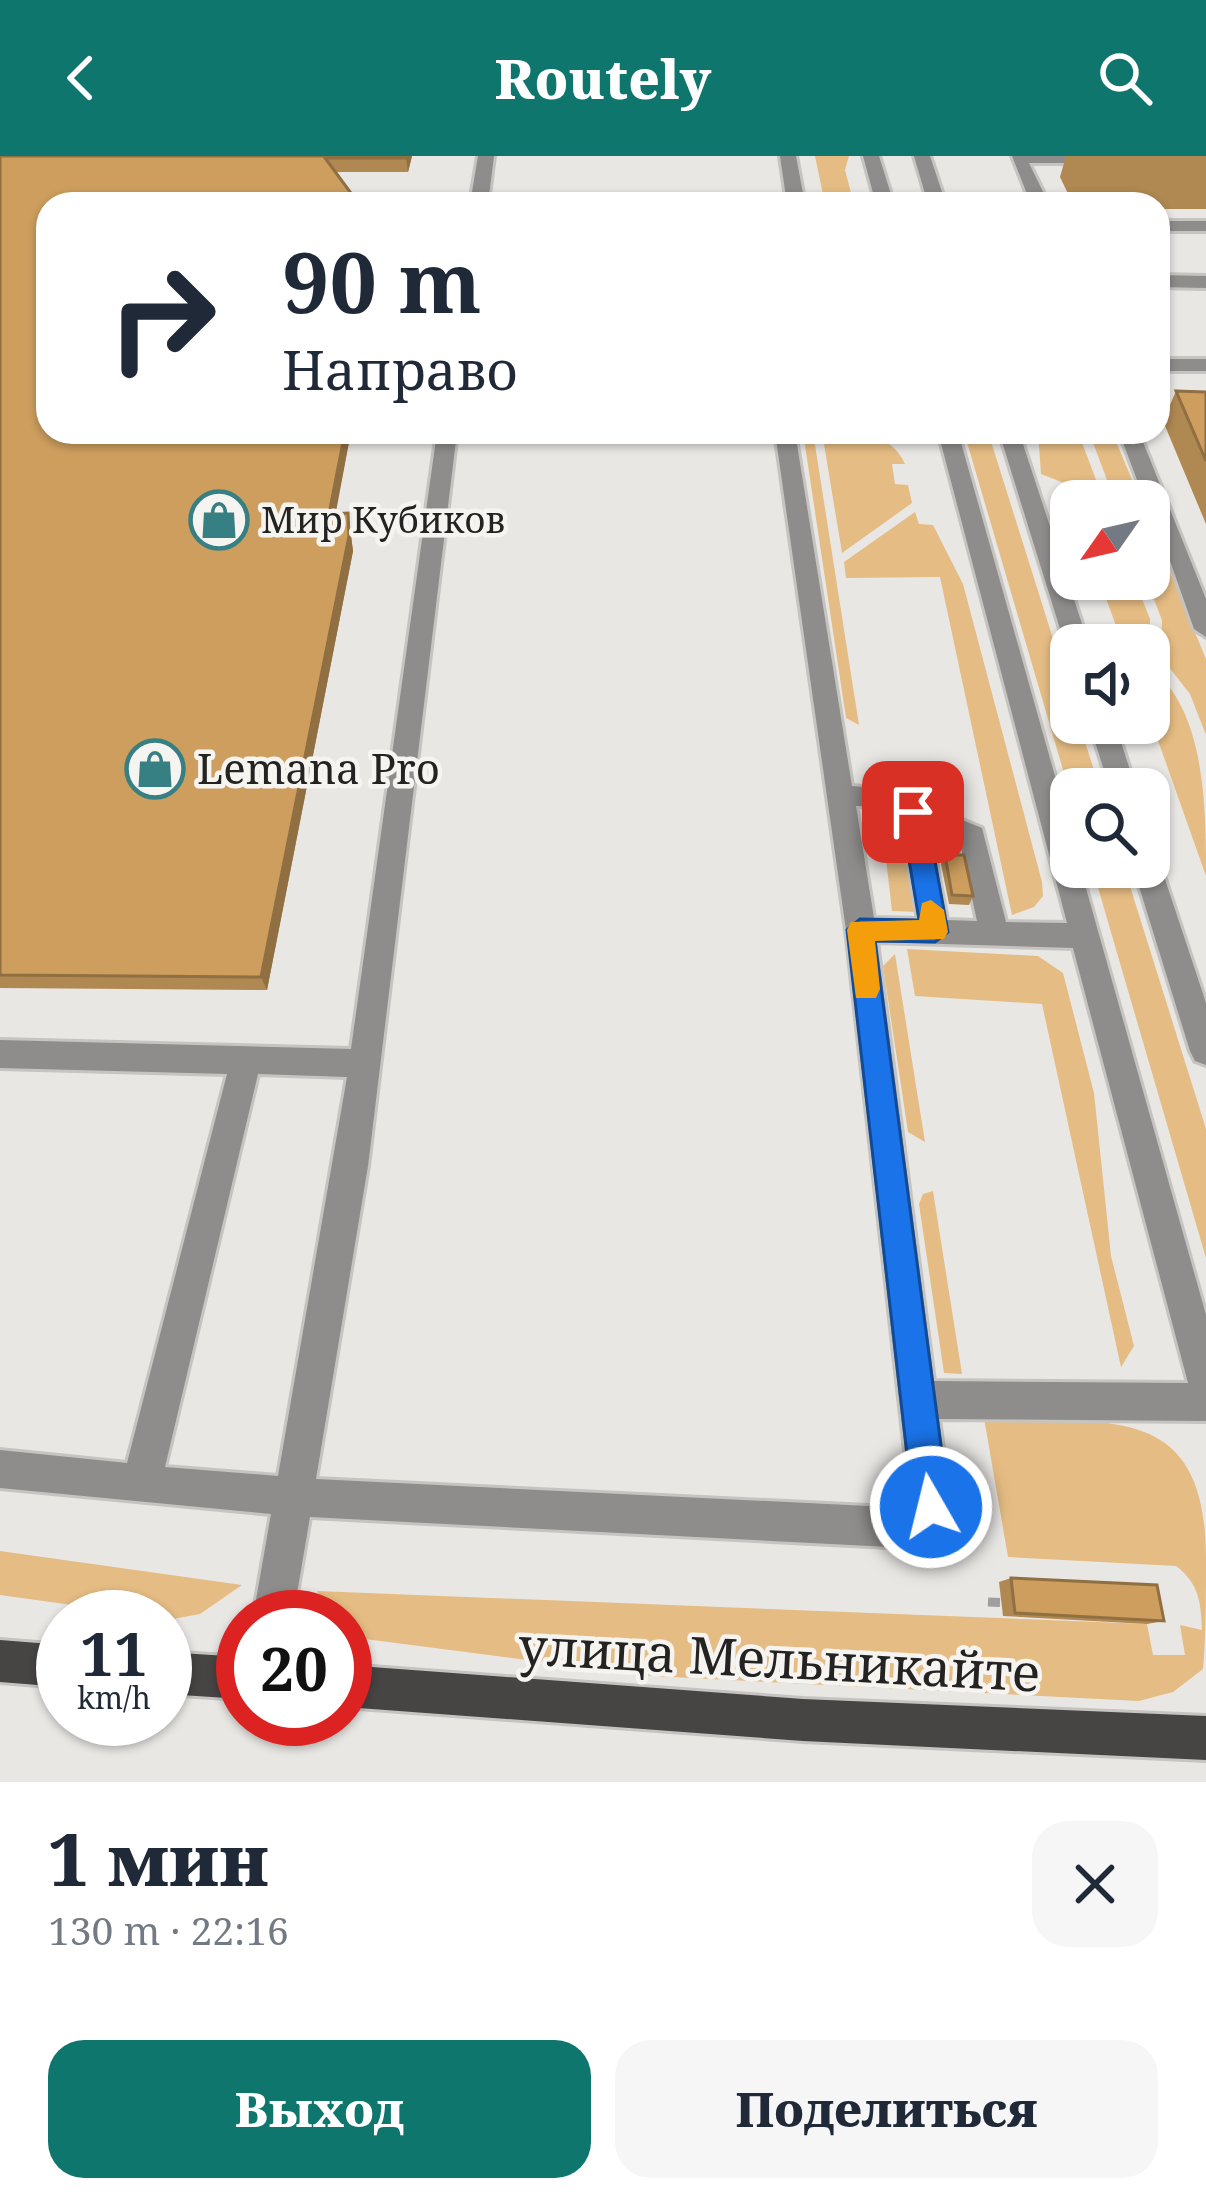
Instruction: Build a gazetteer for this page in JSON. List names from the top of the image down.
{
  "streets": {
    "main road": ["улица Мельникайте"]
  },
  "places": {
    "shop": ["Мир Кубиков", "Lemana Pro"]
  },
  "north": "bottom left",
  "page": {
    "header": "Routely",
    "turn": ["90 m", "Направо"],
    "speed": "11 km/h",
    "limit": "20",
    "heading": ["1 мин", "130 m · 22:16"],
    "buttons": ["Выход", "Поделиться"]
  }
}
